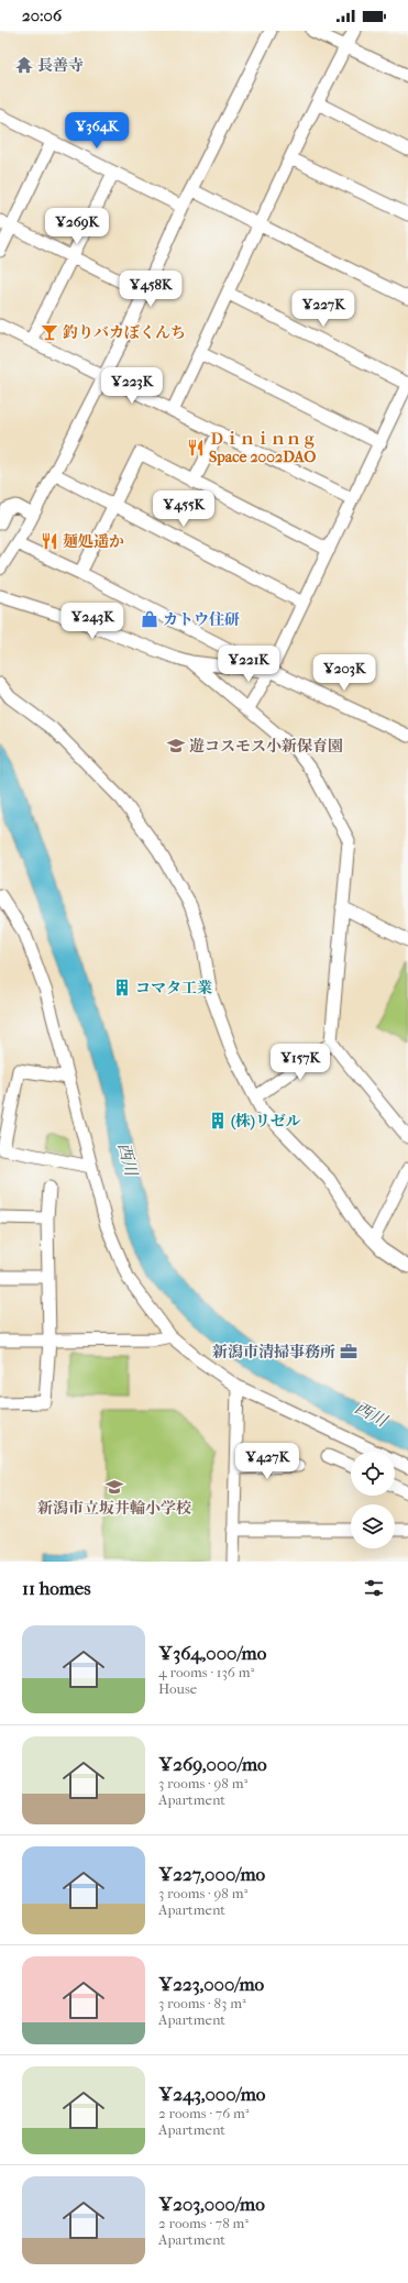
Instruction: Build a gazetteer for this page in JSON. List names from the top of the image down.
{
  "water": ["西川"],
  "places": {
    "temple": ["長善寺"],
    "bar": ["釣りバカぼくんち"],
    "restaurant": ["Ｄｉｎｉｎｎｇ Space 2002DAO", "麺処遥か"],
    "shop": ["カトウ住研"],
    "school or university": ["遊コスモス小新保育園", "新潟市立坂井輪小学校"],
    "building": ["コマタ工業", "(株)リゼル"],
    "office": ["新潟市清掃事務所"]
  },
  "page": {
    "status": "20:06",
    "price": [
      "¥364K",
      "¥269K",
      "¥458K",
      "¥227K",
      "¥223K",
      "¥455K",
      "¥243K",
      "¥221K",
      "¥203K",
      "¥157K",
      "¥427K"
    ],
    "heading": "11 homes",
    "list": [
      {
        "name": "¥364,000/mo",
        "note": "4 rooms · 136 m² · House"
      },
      {
        "name": "¥269,000/mo",
        "note": "3 rooms · 98 m² · Apartment"
      },
      {
        "name": "¥227,000/mo",
        "note": "3 rooms · 98 m² · Apartment"
      },
      {
        "name": "¥223,000/mo",
        "note": "3 rooms · 83 m² · Apartment"
      },
      {
        "name": "¥243,000/mo",
        "note": "2 rooms · 76 m² · Apartment"
      },
      {
        "name": "¥203,000/mo",
        "note": "2 rooms · 78 m² · Apartment"
      }
    ]
  }
}
